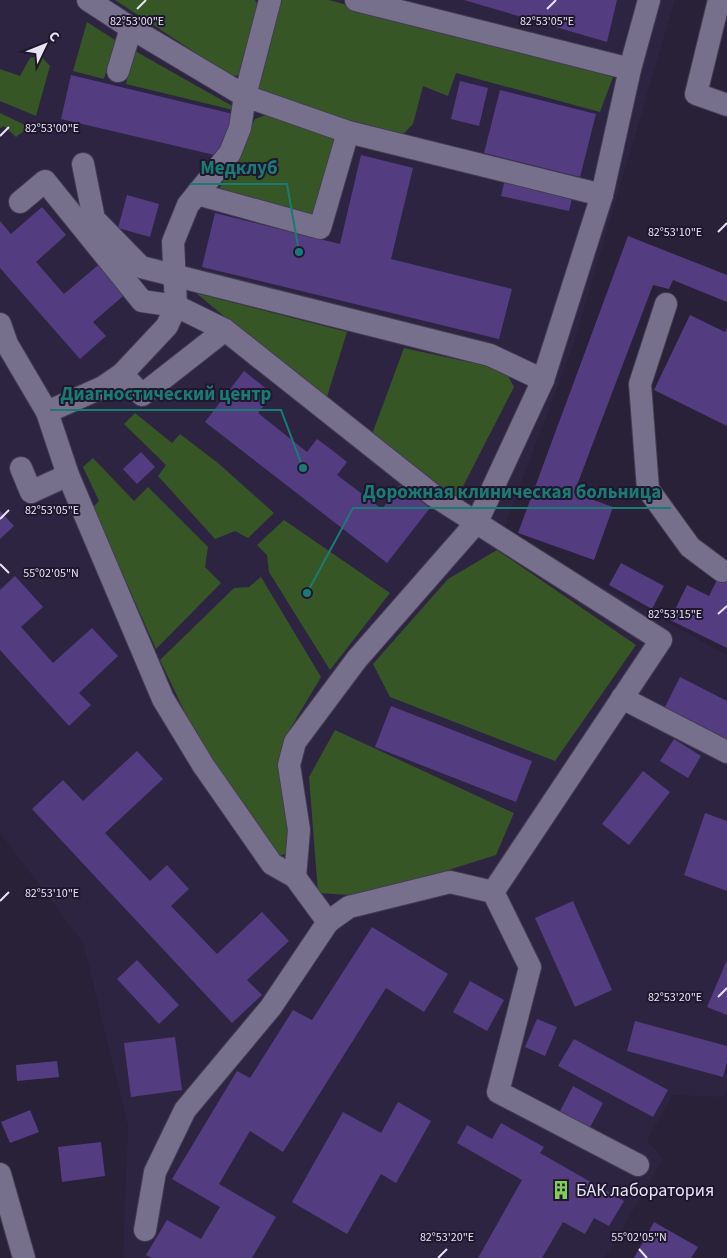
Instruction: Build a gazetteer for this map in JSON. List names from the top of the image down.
{
  "places": {
    "other": ["Медклуб", "Диагностический центр", "Дорожная клиническая больница"],
    "building": ["БАК лаборатория"]
  },
  "north": "top right",
  "coordinates": [
    "82°53'00\"E",
    "82°53'05\"E",
    "82°53'10\"E",
    "55°02'05\"N",
    "82°53'15\"E",
    "82°53'20\"E"
  ]
}
